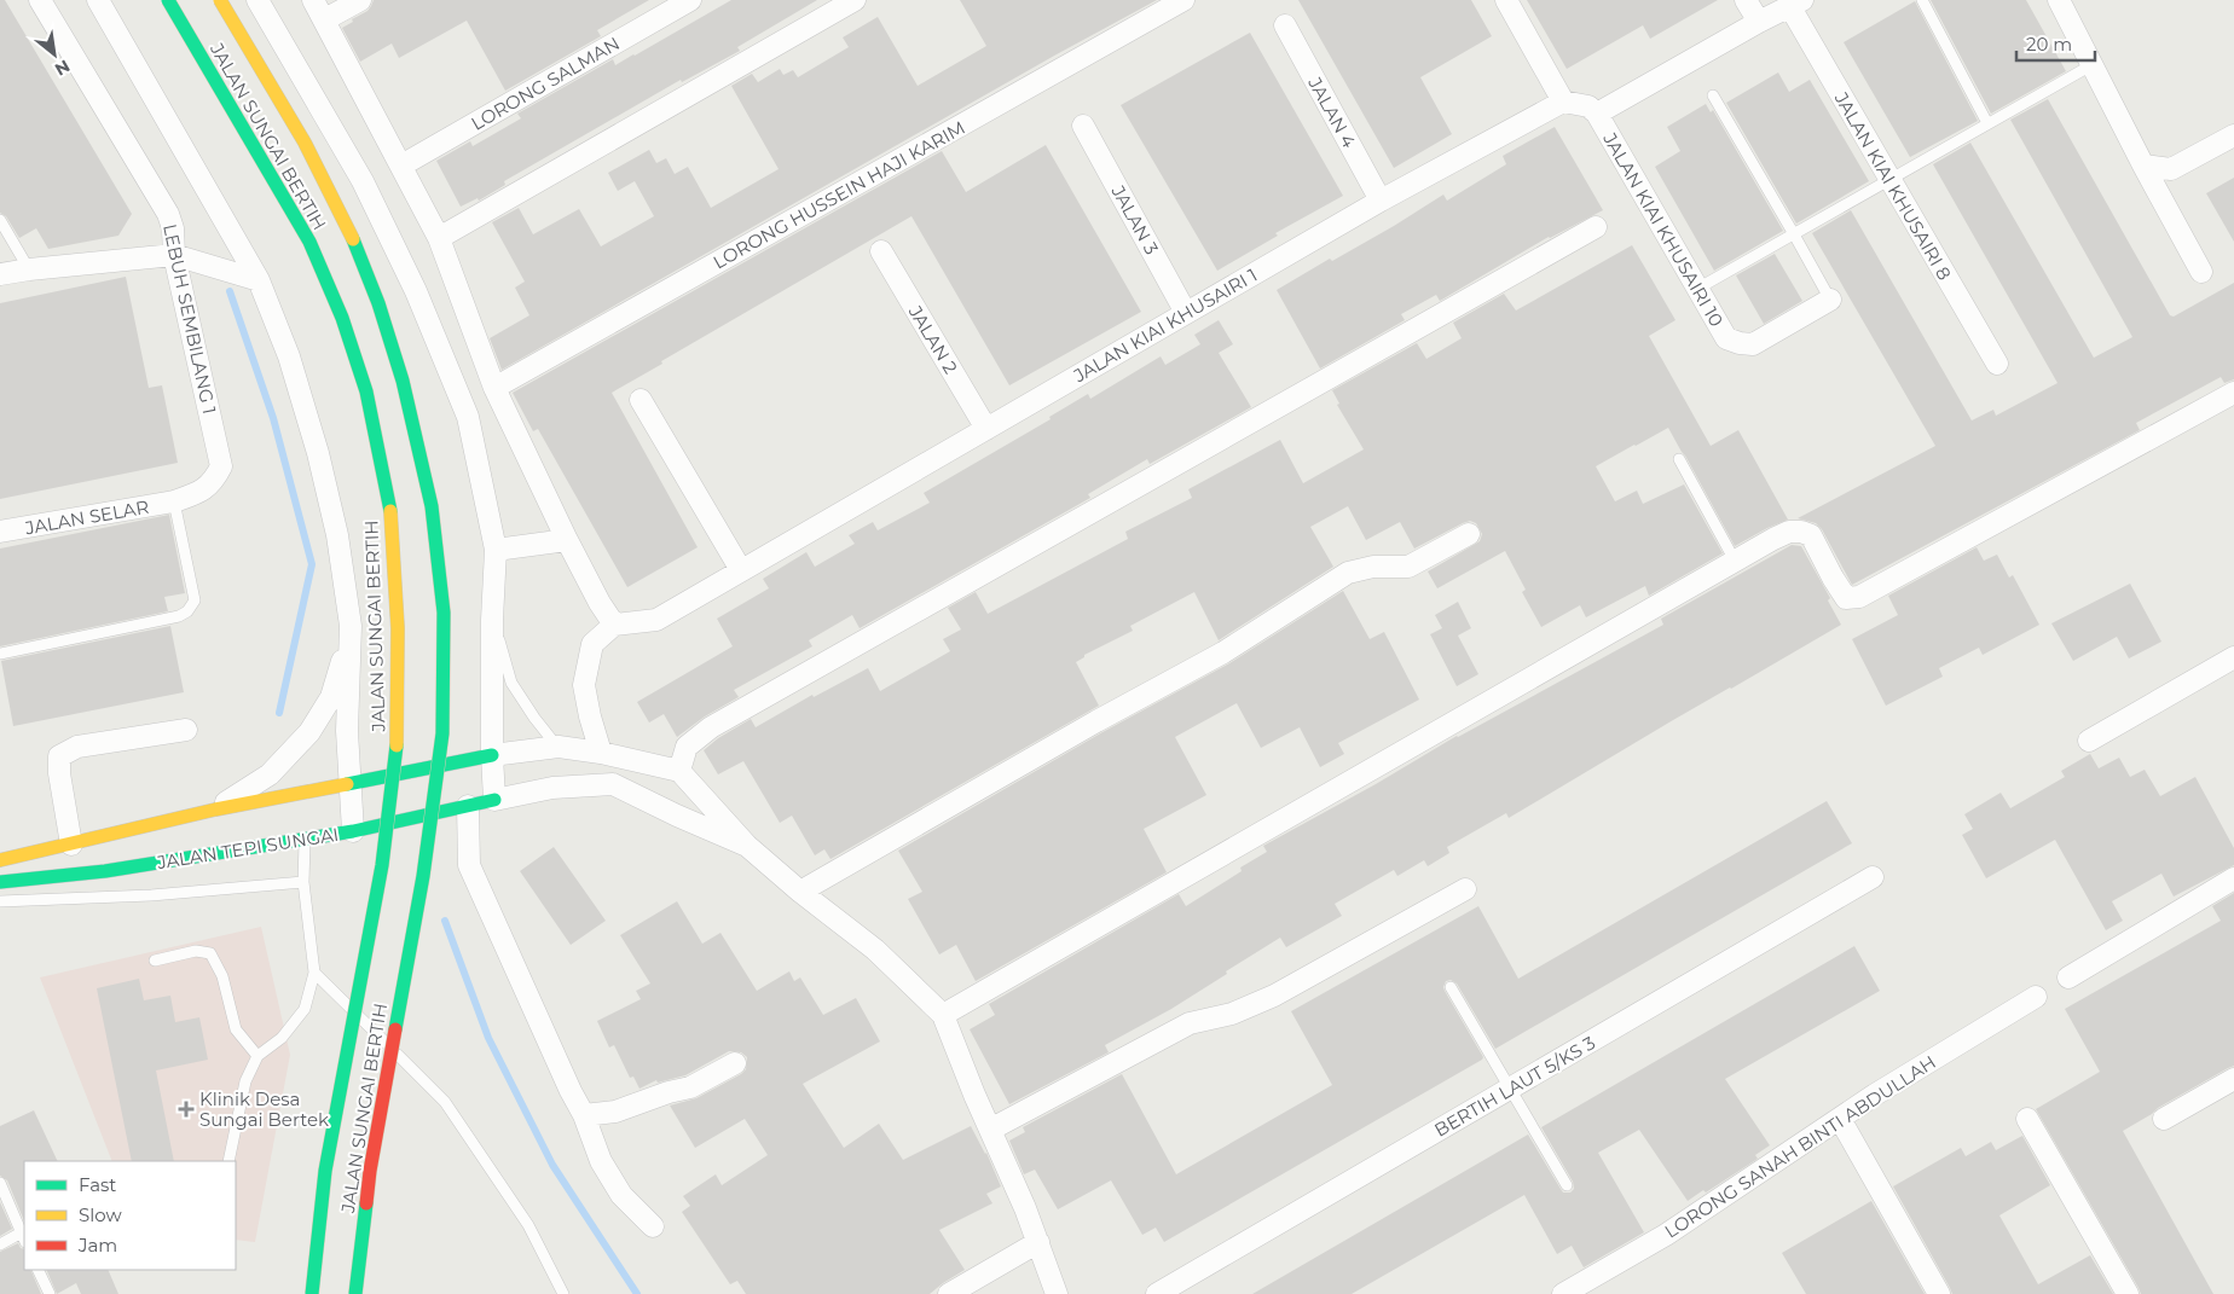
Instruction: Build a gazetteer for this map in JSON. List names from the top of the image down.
{
  "streets": {
    "main road": ["JALAN SUNGAI BERTIH", "JALAN TEPI SUNGAI"],
    "street": [
      "LORONG SALMAN",
      "JALAN 4",
      "JALAN KIAI KHUSAIRI 8",
      "LORONG HUSSEIN HAJI KARIM",
      "JALAN 3",
      "JALAN KIAI KHUSAIRI 10",
      "LEBUH SEMBILANG 1",
      "JALAN KIAI KHUSAIRI 1",
      "JALAN 2",
      "JALAN SELAR",
      "BERTIH LAUT 5/KS 3",
      "LORONG SANAH BINTI ABDULLAH"
    ]
  },
  "crossings": [
    ["JALAN 4", "JALAN KIAI KHUSAIRI 1"],
    ["JALAN 3", "JALAN KIAI KHUSAIRI 1"],
    ["LEBUH SEMBILANG 1", "JALAN SELAR"],
    ["JALAN KIAI KHUSAIRI 1", "JALAN 2"]
  ],
  "places": {
    "health": ["Klinik Desa Sungai Bertek"]
  },
  "legend": ["Fast", "Slow", "Jam"],
  "scale_bar": "20 m",
  "north": "bottom right"
}
